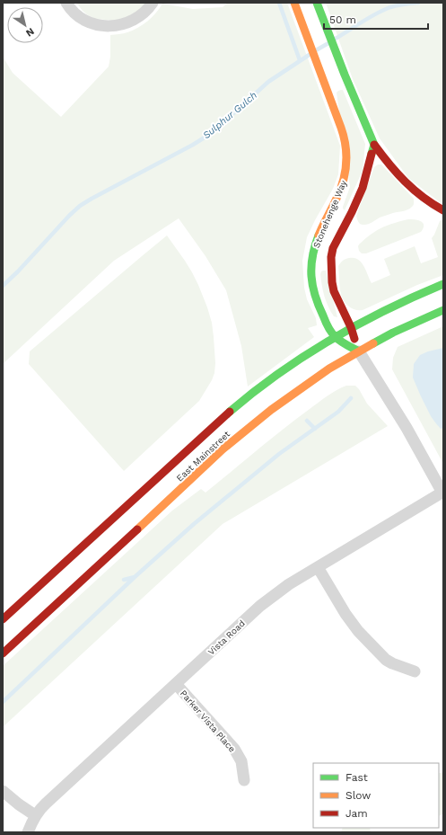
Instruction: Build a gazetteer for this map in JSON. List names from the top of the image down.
{
  "streets": {
    "main road": ["Stonehenge Way", "East Mainstreet"],
    "street": ["Vista Road", "Parker Vista Place"]
  },
  "crossings": [
    ["Stonehenge Way", "East Mainstreet"],
    ["Stonehenge Way", "Vista Road"],
    ["Vista Road", "Parker Vista Place"]
  ],
  "water": ["Sulphur Gulch"],
  "legend": ["Fast", "Slow", "Jam"],
  "scale_bar": "50 m",
  "north": "bottom right"
}
